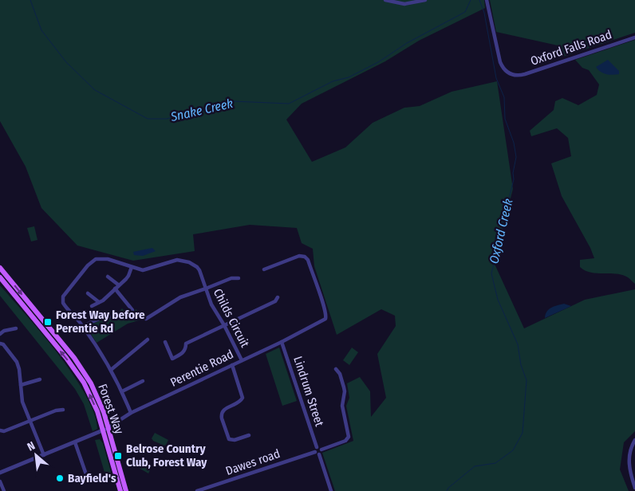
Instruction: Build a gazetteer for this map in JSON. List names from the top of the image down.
{
  "streets": {
    "main road": ["Forest Way"],
    "street": [
      "Oxford Falls Road",
      "Childs Circuit",
      "Perentie Road",
      "Lindrum Street",
      "Dawes road"
    ]
  },
  "crossings": [
    ["Childs Circuit", "Perentie Road"],
    ["Perentie Road", "Lindrum Street"],
    ["Perentie Road", "Forest Way"]
  ],
  "water": ["Snake Creek", "Oxford Creek"],
  "places": {
    "transit": ["Forest Way before Perentie Rd", "Belrose Country Club, Forest Way"],
    "other": ["Bayfield's"]
  },
  "north": "top left"
}
